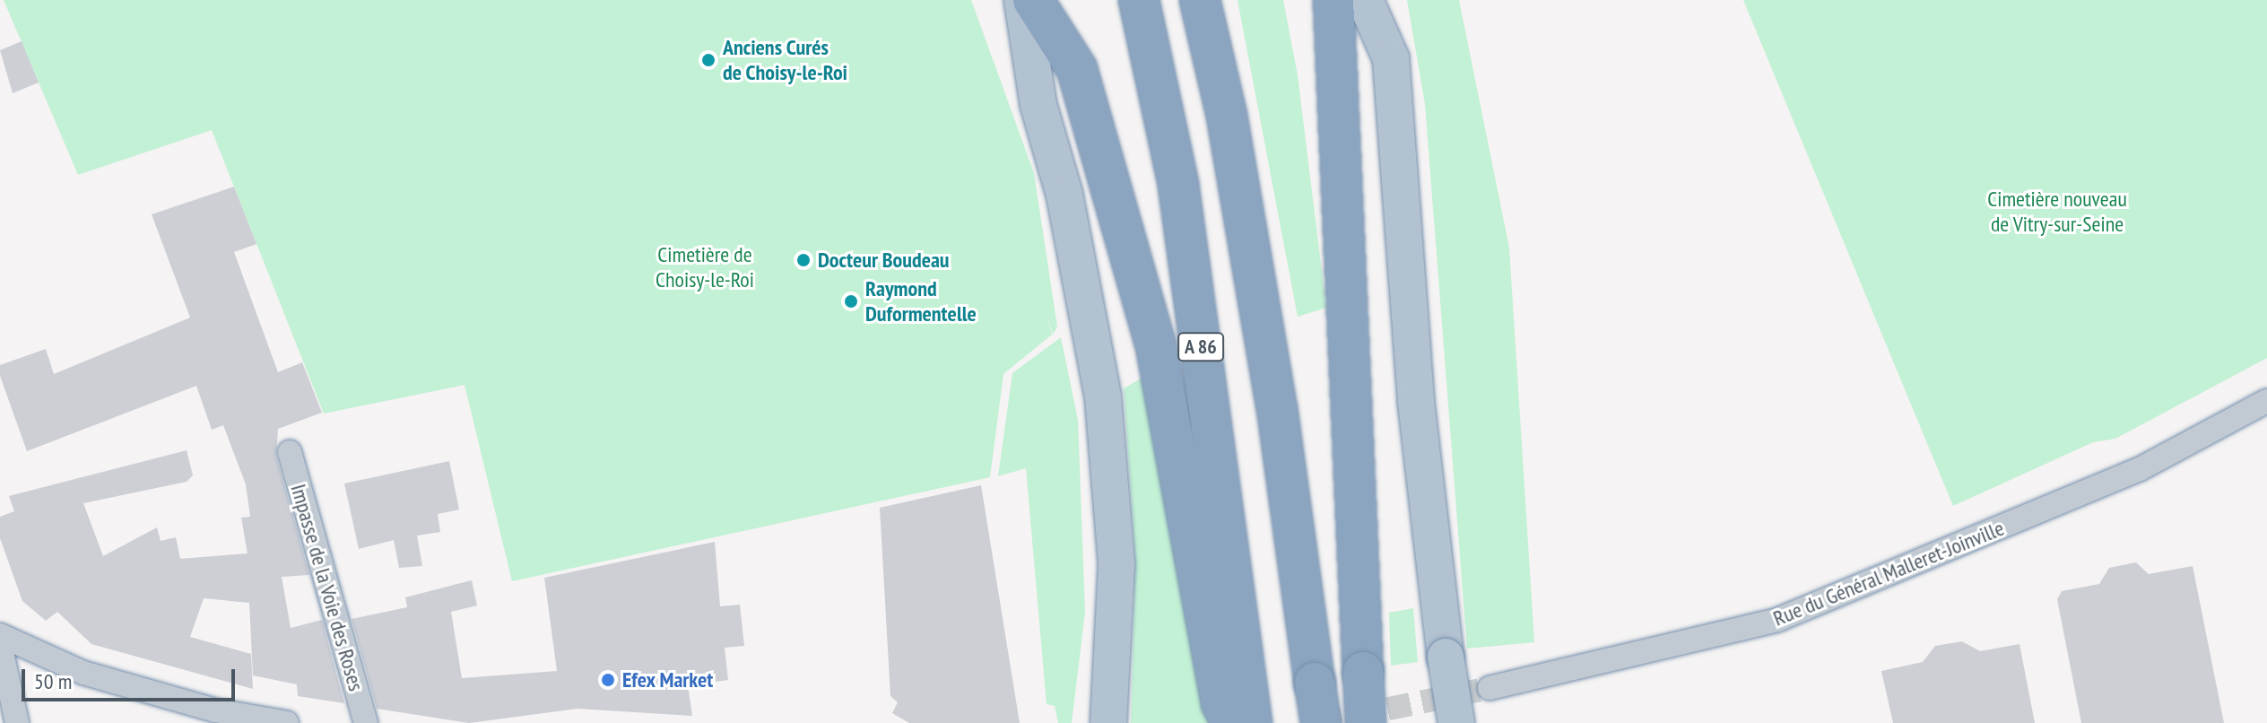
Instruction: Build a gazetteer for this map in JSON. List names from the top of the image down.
{
  "streets": {
    "highway": ["A 86"],
    "street": ["Rue du Général Malleret-Joinville", "Impasse de la Voie des Roses"]
  },
  "parks": ["Cimetière nouveau de Vitry-sur-Seine", "Cimetière de Choisy-le-Roi"],
  "places": [
    "Anciens Curés de Choisy-le-Roi",
    "Docteur Boudeau",
    "Raymond Duformentelle",
    "Efex Market"
  ],
  "scale_bar": "50 m"
}
